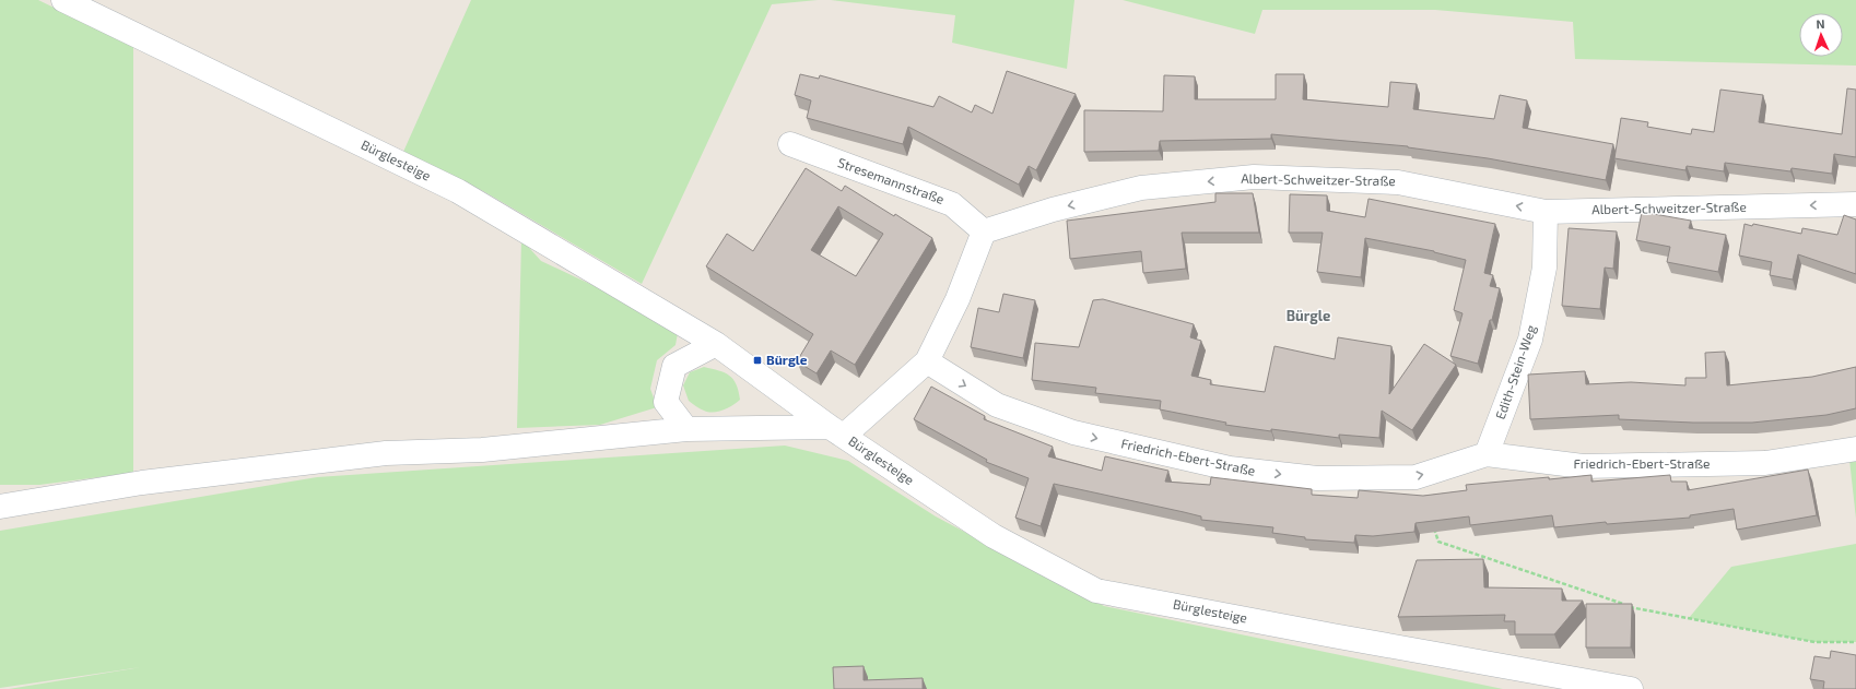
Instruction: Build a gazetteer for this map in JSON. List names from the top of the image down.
{
  "streets": {
    "street": [
      "Bürglesteige",
      "Albert-Schweitzer-Straße",
      "Stresemannstraße",
      "Edith-Stein-Weg",
      "Friedrich-Ebert-Straße"
    ]
  },
  "crossings": [
    ["Albert-Schweitzer-Straße", "Stresemannstraße"],
    ["Albert-Schweitzer-Straße", "Edith-Stein-Weg"],
    ["Edith-Stein-Weg", "Friedrich-Ebert-Straße"]
  ],
  "one_way": ["Albert-Schweitzer-Straße", "Friedrich-Ebert-Straße"],
  "districts": ["Bürgle"],
  "places": {
    "transit": ["Bürgle"]
  },
  "north": "top"
}
